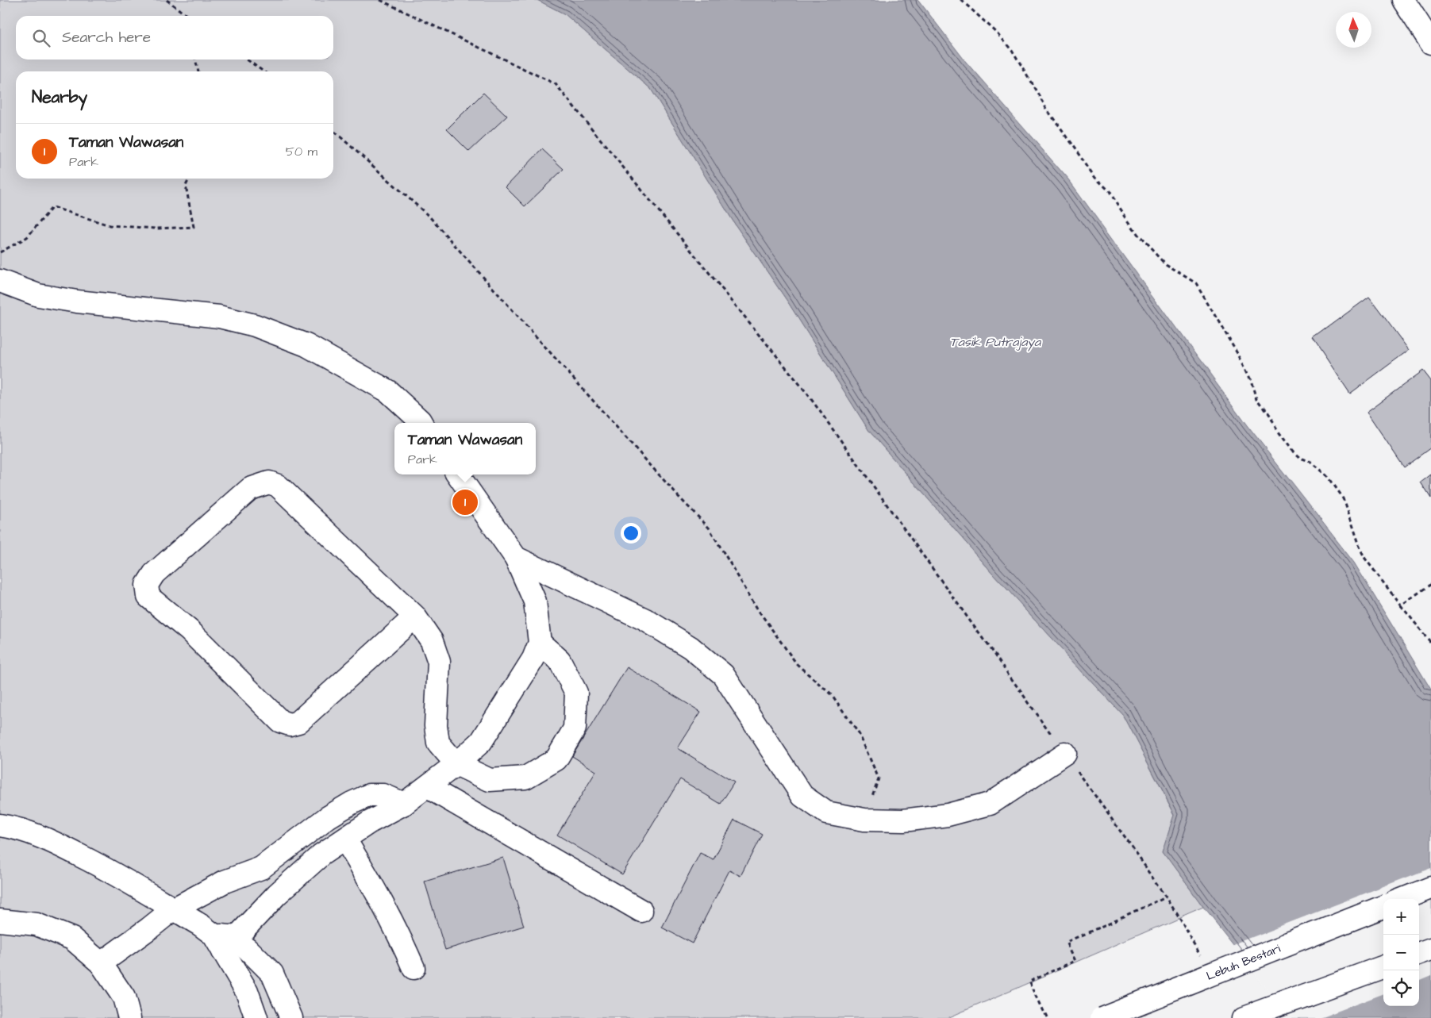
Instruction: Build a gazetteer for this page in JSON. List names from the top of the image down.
{
  "streets": {
    "main road": ["Lebuh Bestari"]
  },
  "water": ["Tasik Putrajaya"],
  "north": "top",
  "page": {
    "search": "Search here",
    "heading": "Nearby",
    "list": [
      {
        "mark": "1",
        "name": "Taman Wawasan",
        "note": "Park",
        "value": "50 m"
      }
    ],
    "popup": ["Taman Wawasan", "Park"],
    "pins": "1",
    "map_buttons": ["+", "−"]
  }
}
